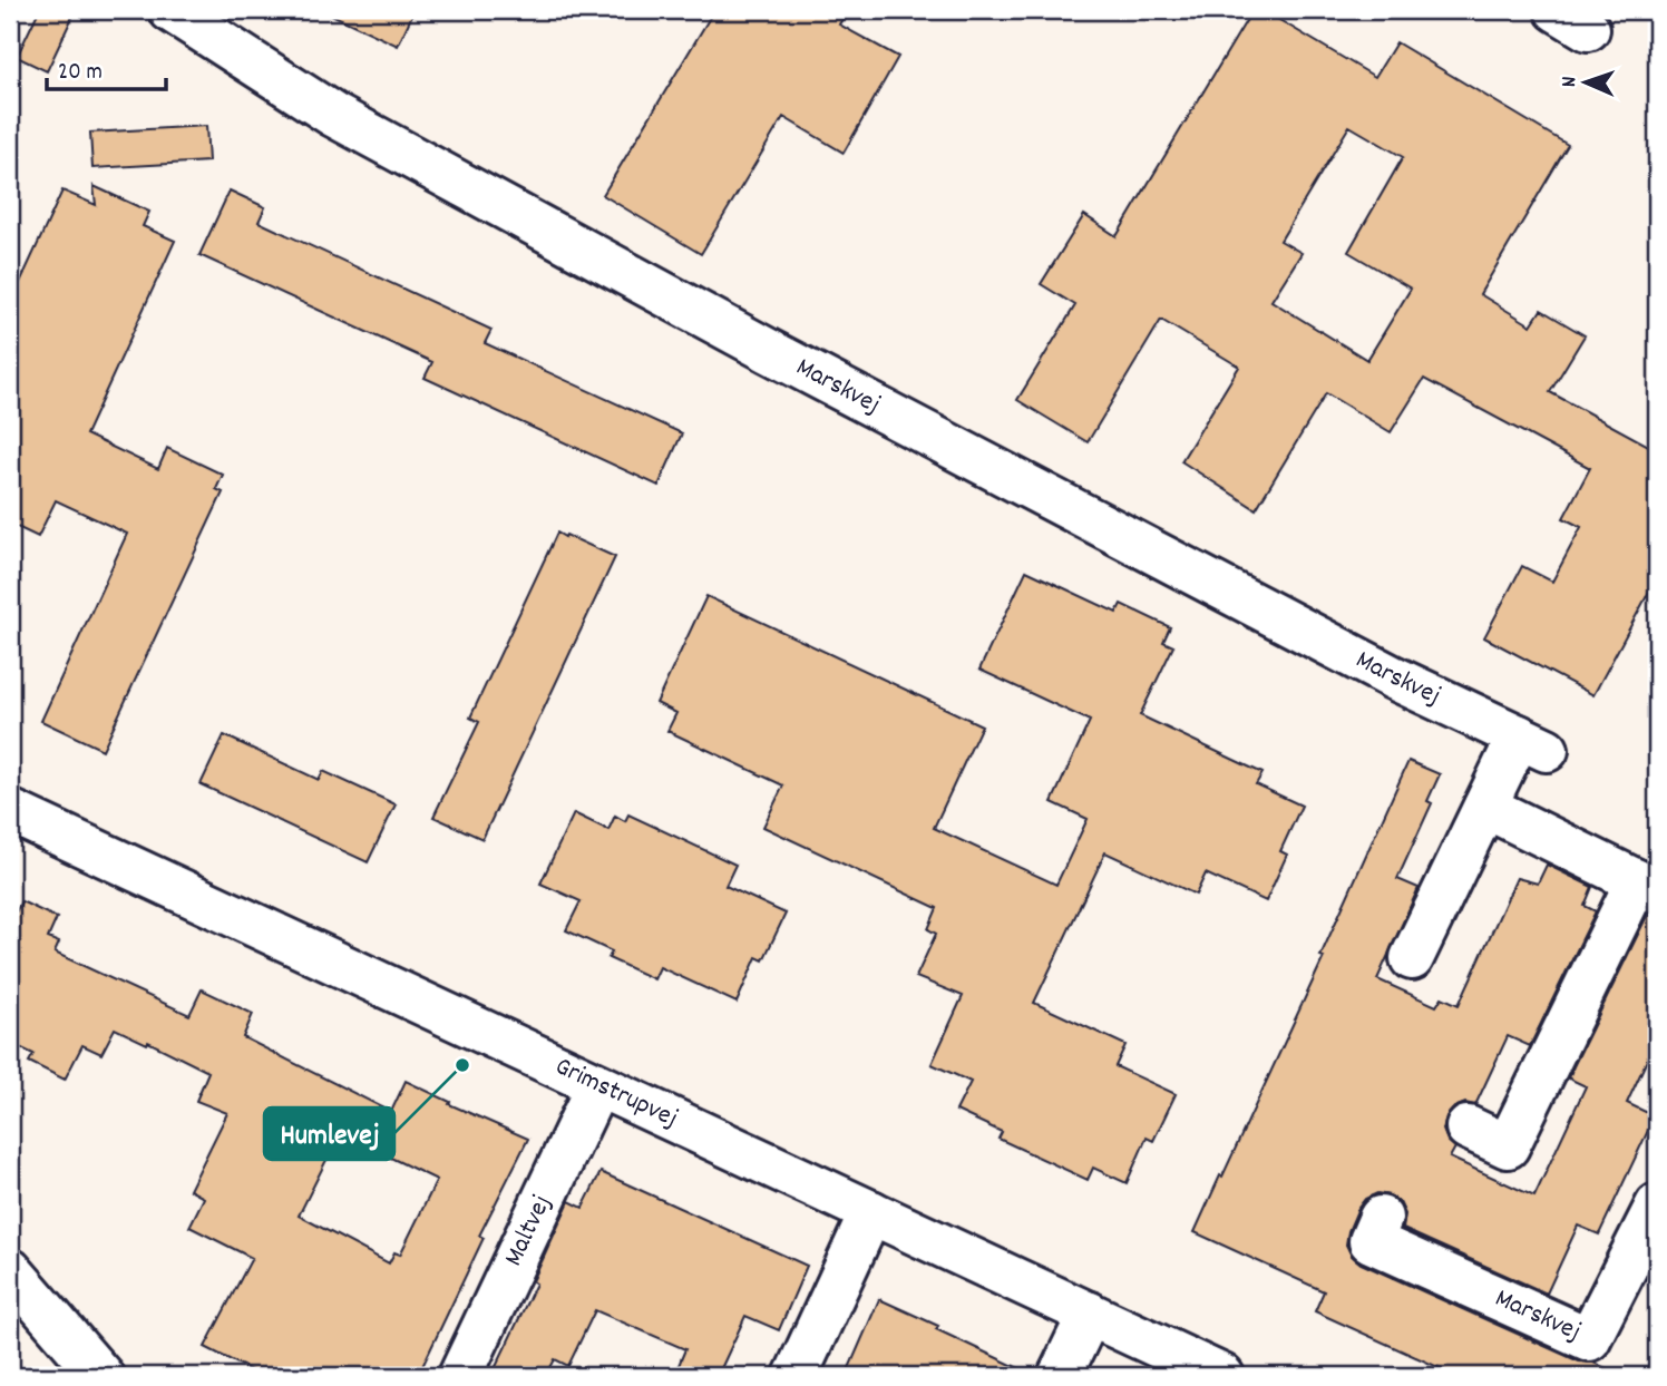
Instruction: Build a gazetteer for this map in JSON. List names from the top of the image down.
{
  "streets": {
    "street": ["Marskvej", "Grimstrupvej", "Maltvej"]
  },
  "crossings": [
    ["Grimstrupvej", "Maltvej"]
  ],
  "places": ["Humlevej"],
  "scale_bar": "20 m",
  "north": "left"
}
